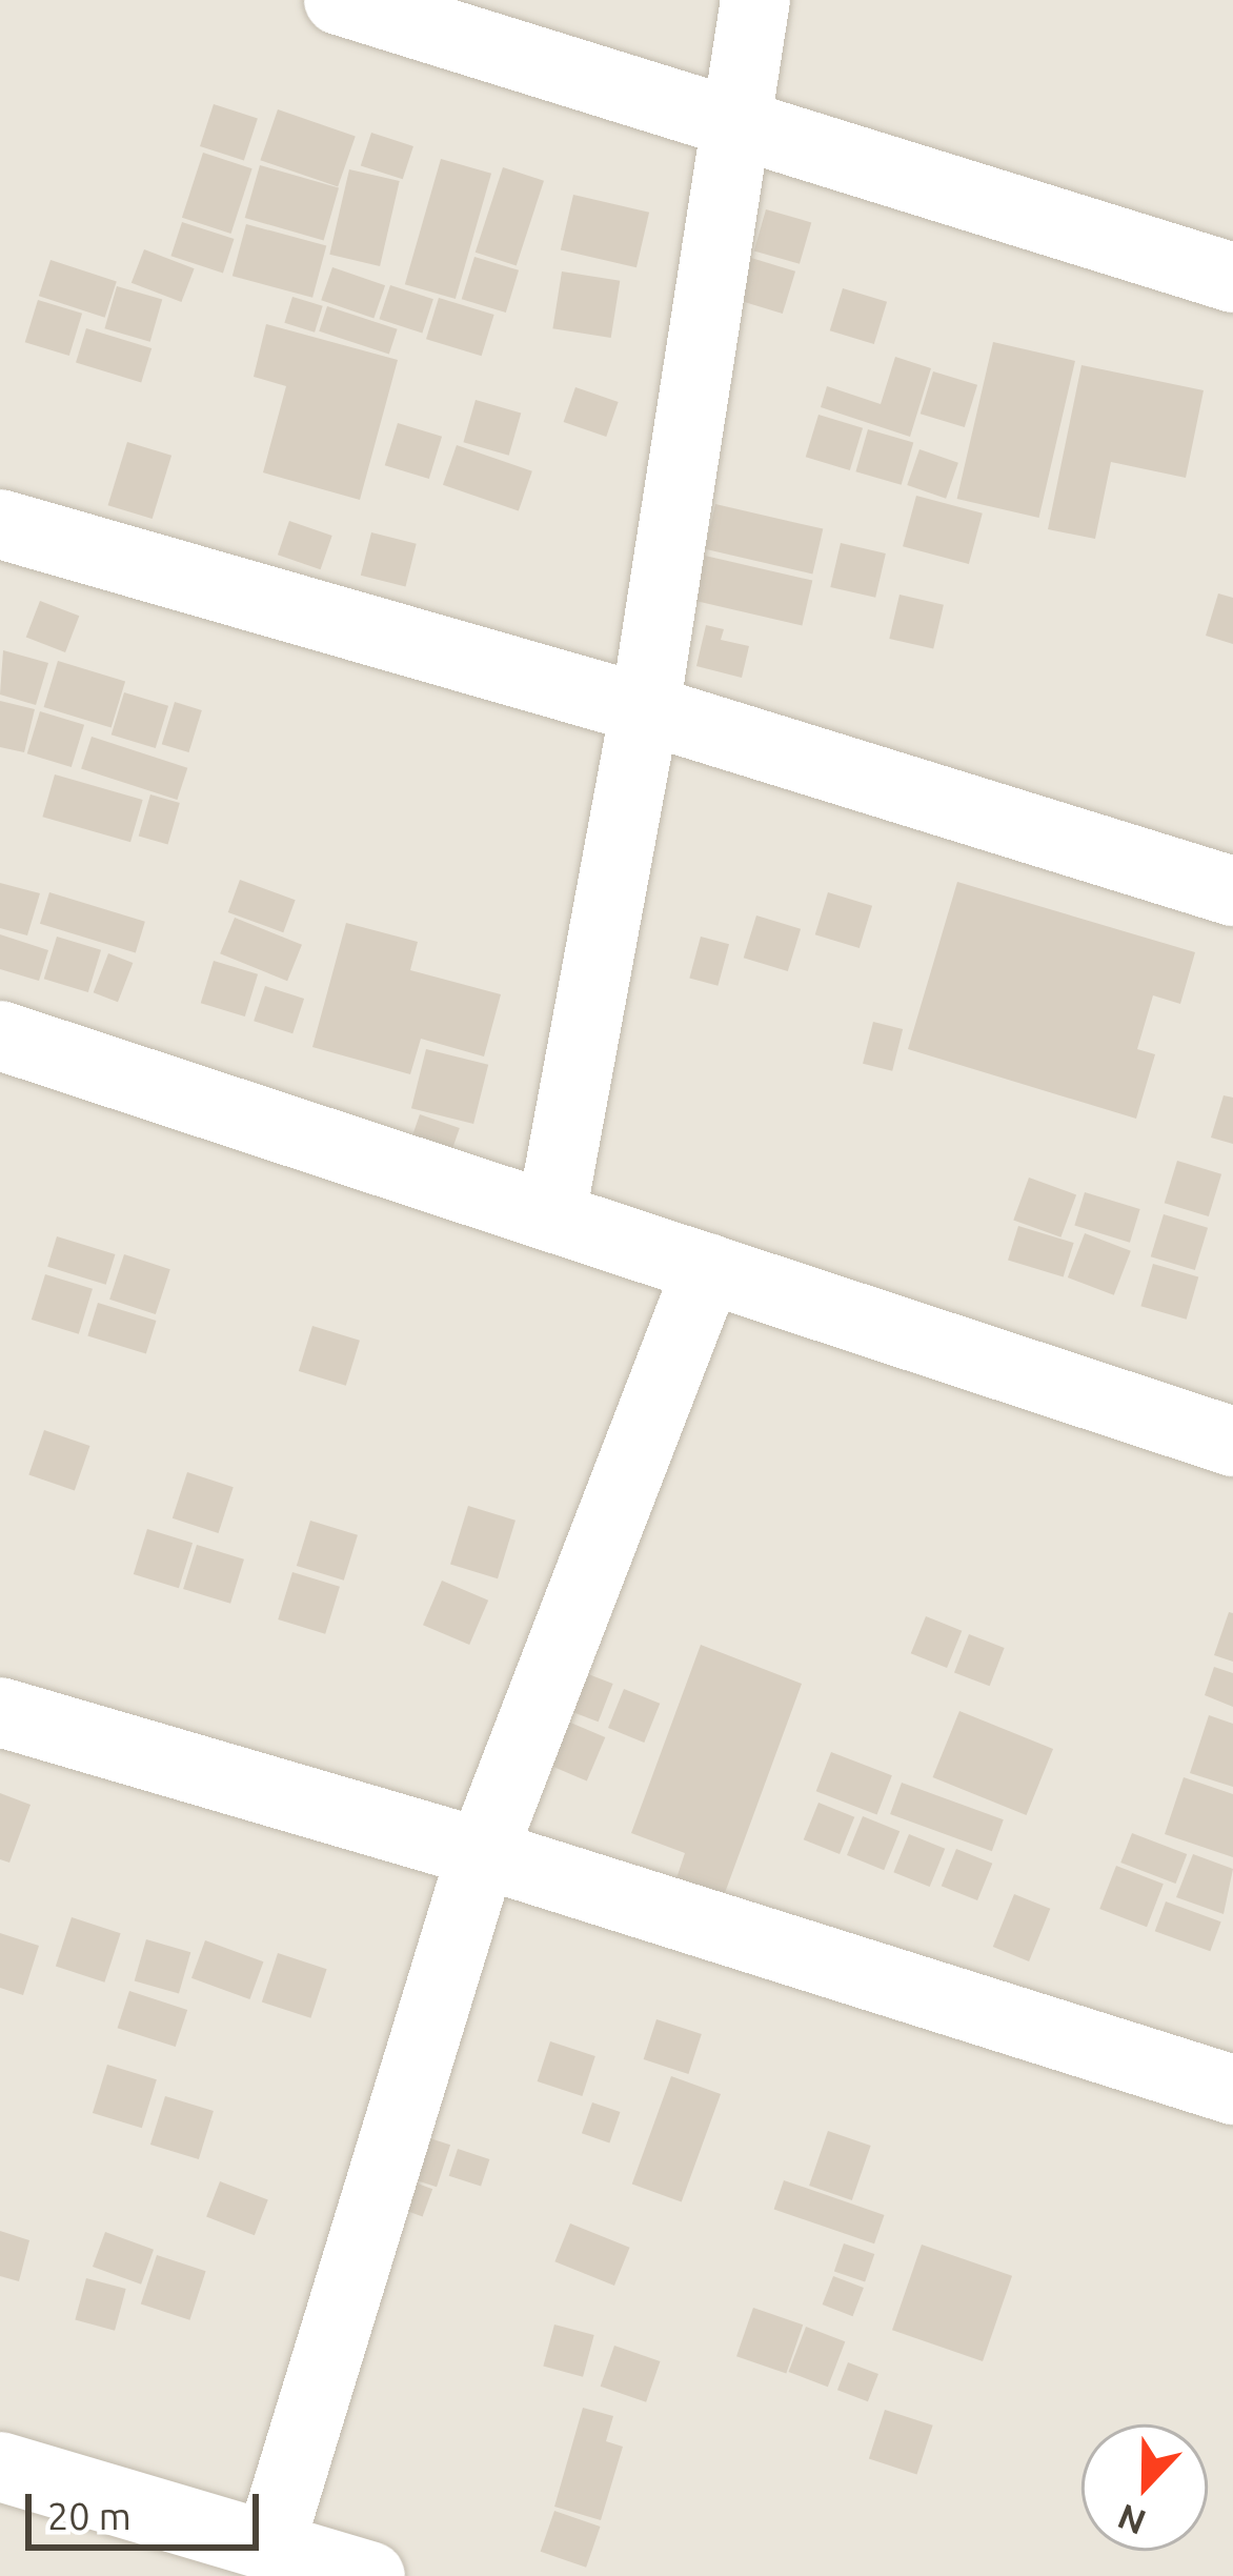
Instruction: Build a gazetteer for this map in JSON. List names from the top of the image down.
{
  "scale_bar": "20 m",
  "north": "bottom"
}
